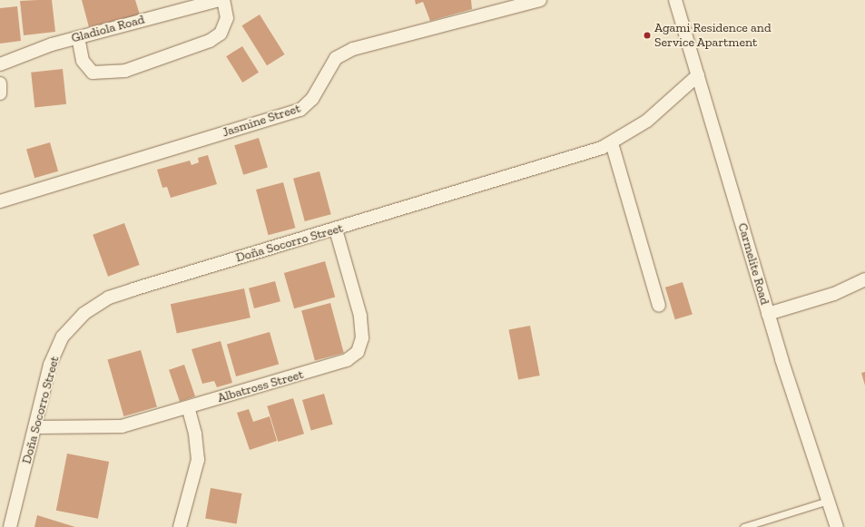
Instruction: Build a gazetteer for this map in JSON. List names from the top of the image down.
{
  "streets": {
    "street": [
      "Gladiola Road",
      "Jasmine Street",
      "Doña Socorro Street",
      "Carmelite Road",
      "Albatross Street"
    ]
  },
  "crossings": [
    ["Doña Socorro Street", "Carmelite Road"],
    ["Doña Socorro Street", "Albatross Street"]
  ],
  "places": ["Agami Residence and Service Apartment"]
}
